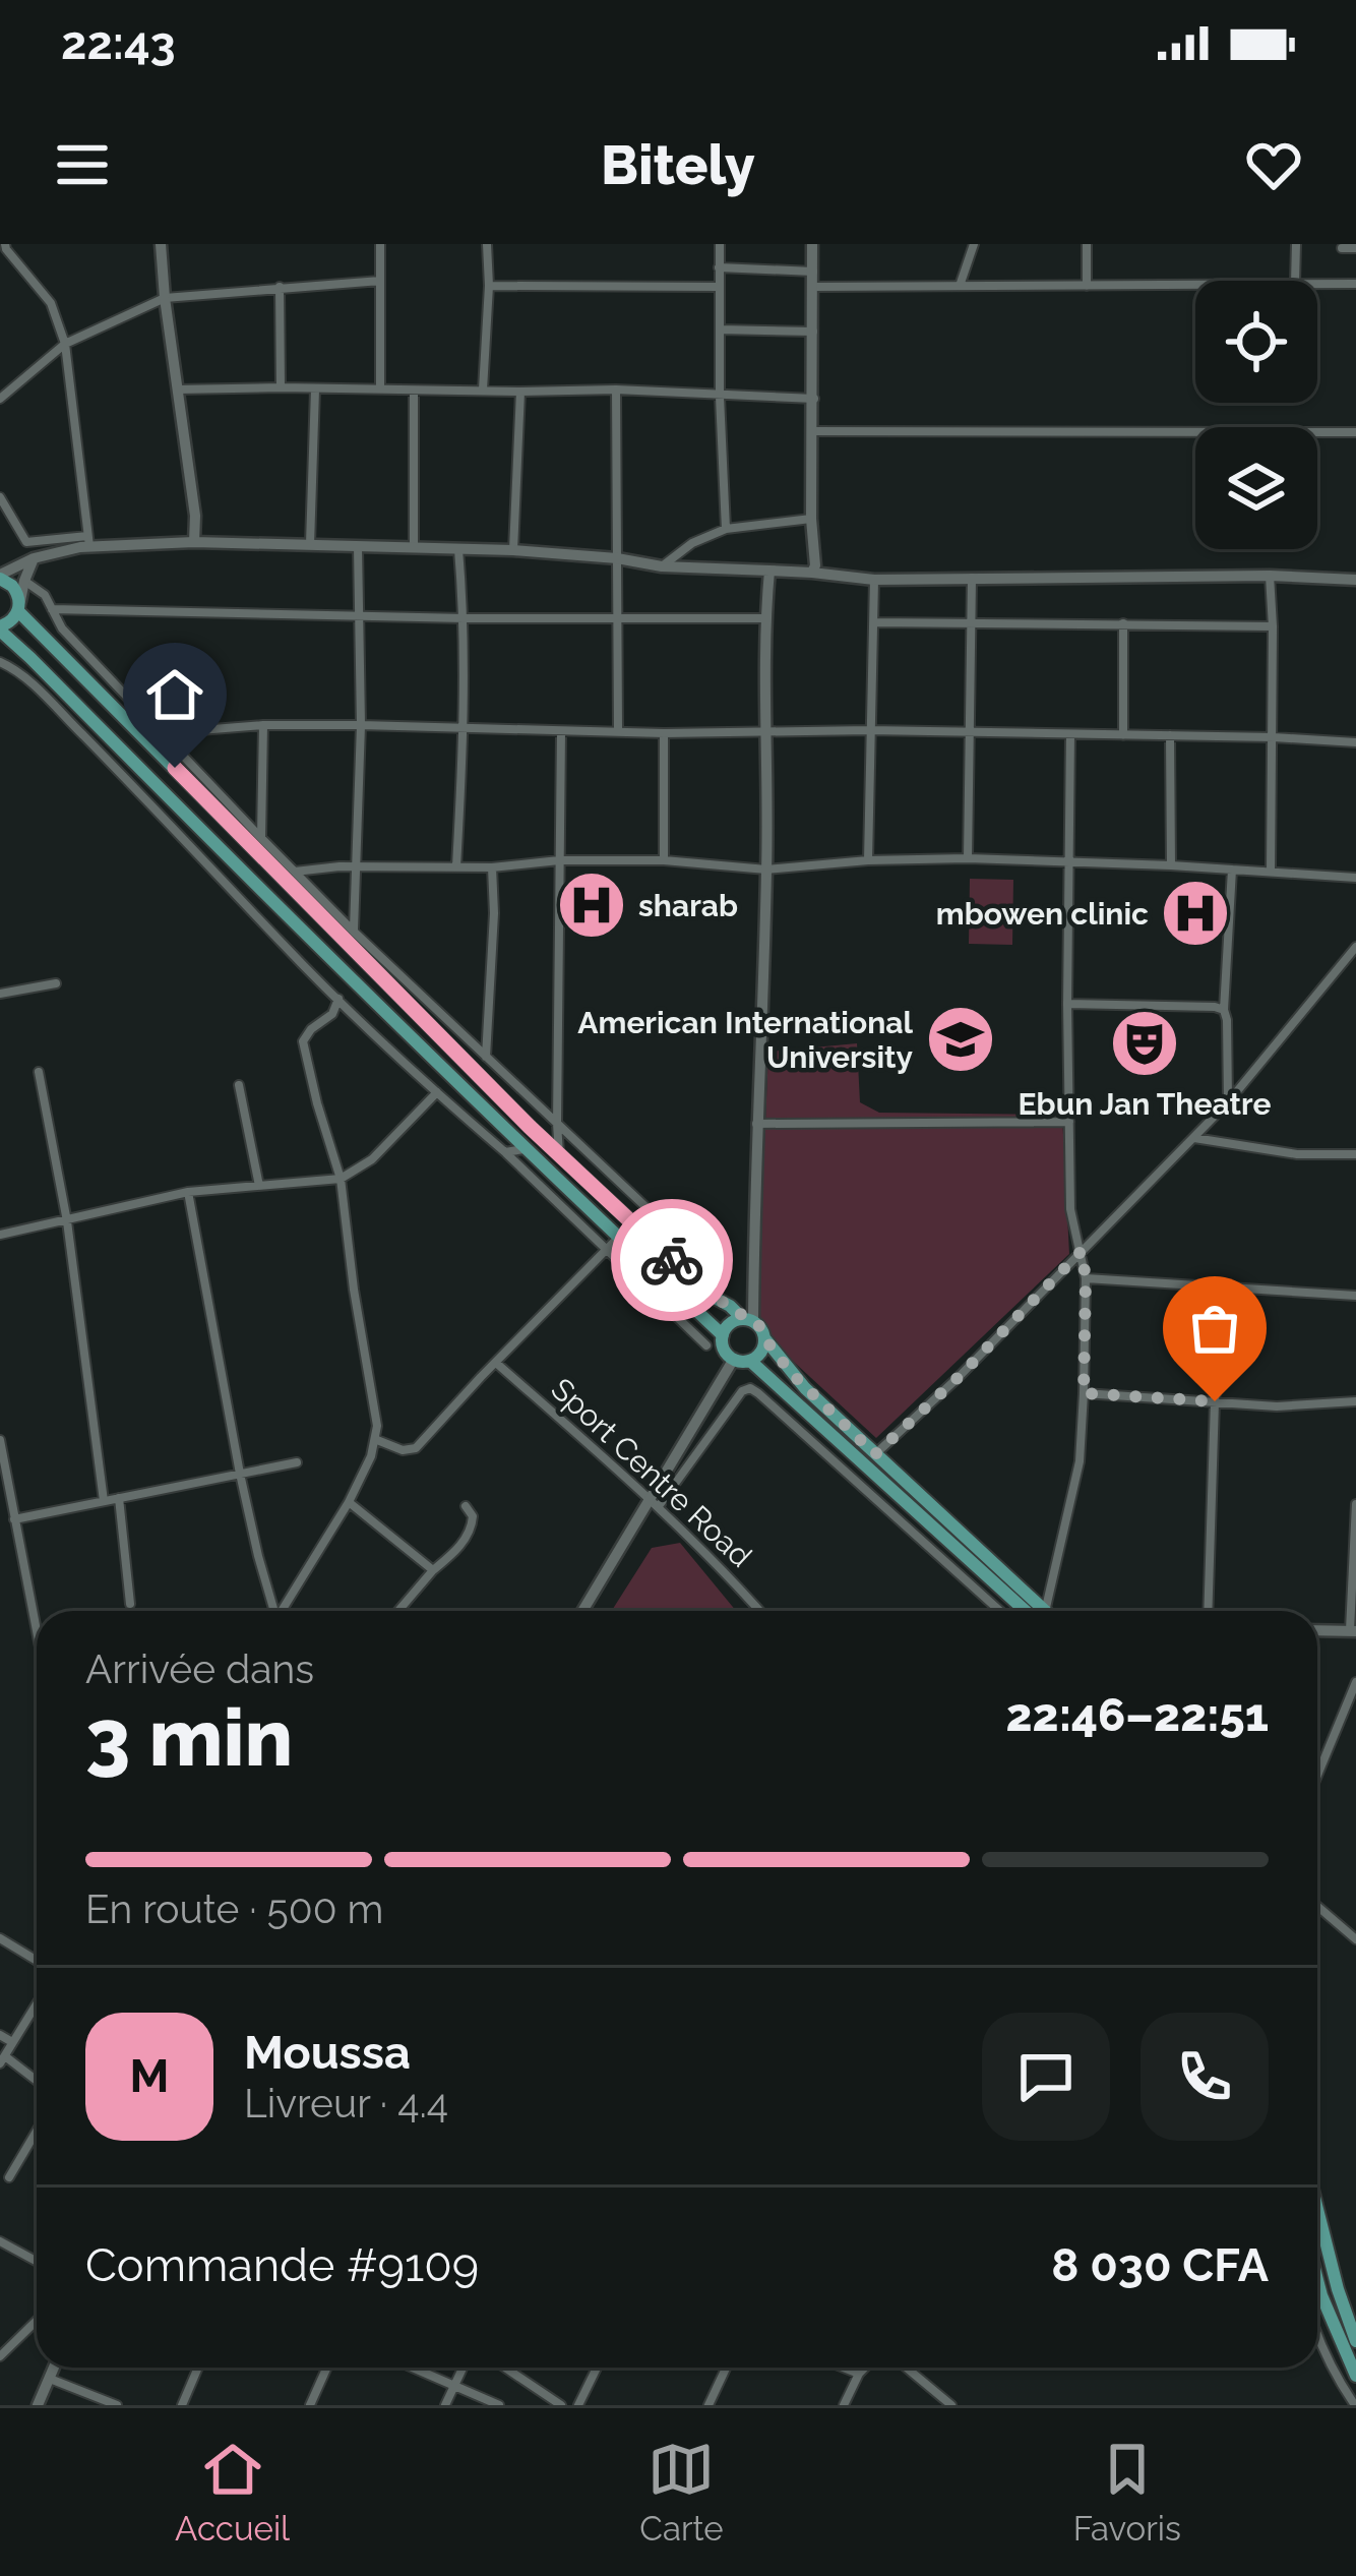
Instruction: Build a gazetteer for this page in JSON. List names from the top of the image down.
{
  "streets": {
    "street": ["Sport Centre Road"]
  },
  "places": {
    "hospital": ["sharab", "mbowen clinic"],
    "school or university": ["American International University"],
    "theatre": ["Ebun Jan Theatre"]
  },
  "page": {
    "status": "22:43",
    "header": "Bitely",
    "heading": ["3 min", "Arrivée dans", "22:46–22:51"],
    "panel": [
      "Moussa",
      "Livreur · 4.4",
      "Commande #9109",
      "8 030 CFA"
    ],
    "bar": "En route · 500 m",
    "round": "M",
    "tabs": ["Accueil", "Carte", "Favoris"]
  }
}
